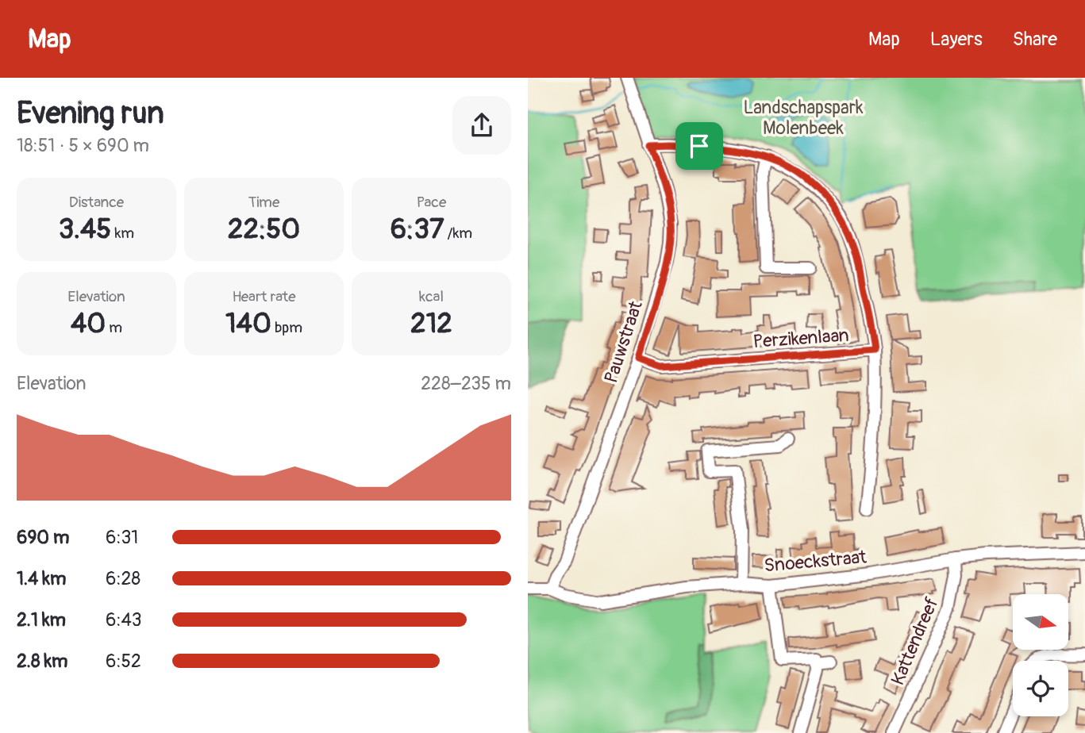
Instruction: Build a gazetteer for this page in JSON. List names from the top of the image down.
{
  "streets": {
    "street": [
      "Perzikenlaan",
      "Pauwstraat",
      "Snoeckstraat",
      "Kattendreef"
    ]
  },
  "crossings": [
    ["Perzikenlaan", "Pauwstraat"],
    ["Pauwstraat", "Snoeckstraat"],
    ["Snoeckstraat", "Kattendreef"]
  ],
  "parks": ["Landschapspark Molenbeek"],
  "north": "right",
  "page": {
    "header": "Map",
    "nav": ["Map", "Layers", "Share"],
    "heading": ["Evening run", "18:51 · 5 × 690 m"],
    "stats": [
      ["Distance", "3.45 km"],
      ["Time", "22:50"],
      ["Pace", "6:37 /km"],
      ["Elevation", "40 m"],
      ["Heart rate", "140 bpm"],
      ["kcal", "212"]
    ],
    "chart": ["Elevation", "228–235 m"],
    "list": [
      {
        "name": "690 m",
        "note": "6:31"
      },
      {
        "name": "1.4 km",
        "note": "6:28"
      },
      {
        "name": "2.1 km",
        "note": "6:43"
      },
      {
        "name": "2.8 km",
        "note": "6:52"
      }
    ]
  }
}
